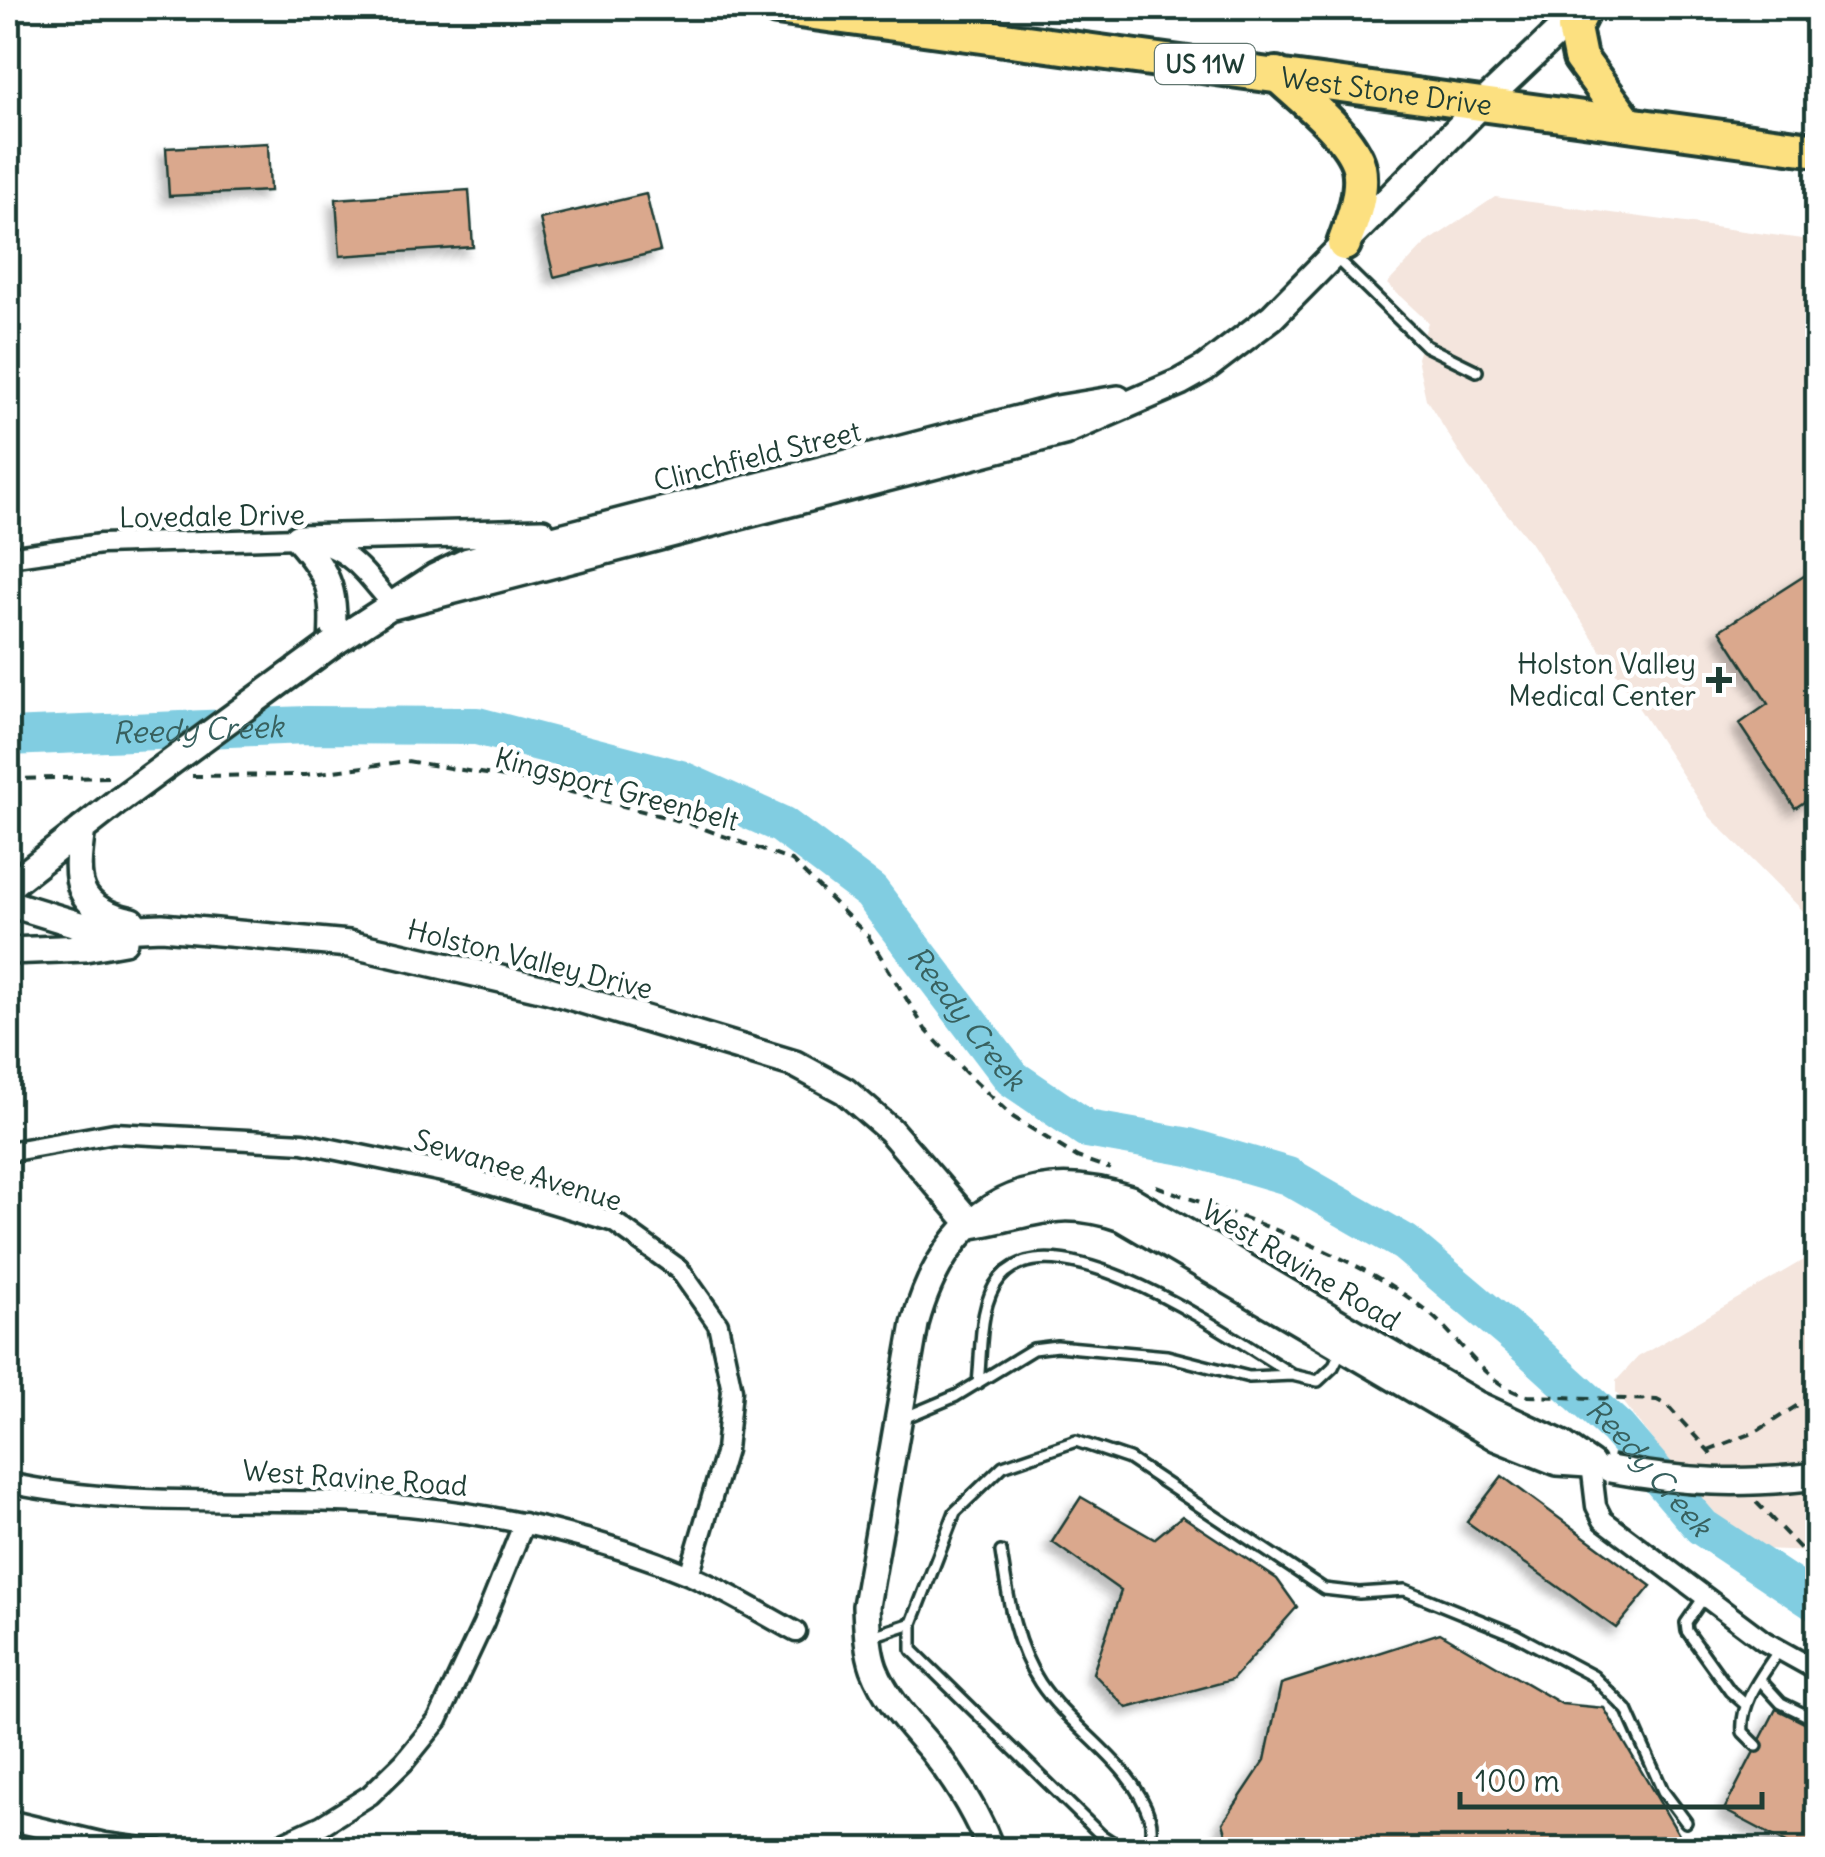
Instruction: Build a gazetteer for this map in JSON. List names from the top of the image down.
{
  "streets": {
    "highway": ["US 11W", "West Stone Drive"],
    "main road": ["Clinchfield Street", "Holston Valley Drive", "West Ravine Road"],
    "street": ["Lovedale Drive", "Sewanee Avenue"],
    "path": ["Kingsport Greenbelt"]
  },
  "crossings": [
    ["West Stone Drive", "Clinchfield Street"],
    ["Clinchfield Street", "Lovedale Drive"],
    ["Holston Valley Drive", "West Ravine Road"],
    ["Sewanee Avenue", "West Ravine Road"]
  ],
  "water": ["Reedy Creek"],
  "places": {
    "health": ["Holston Valley Medical Center"]
  },
  "scale_bar": "100 m"
}
